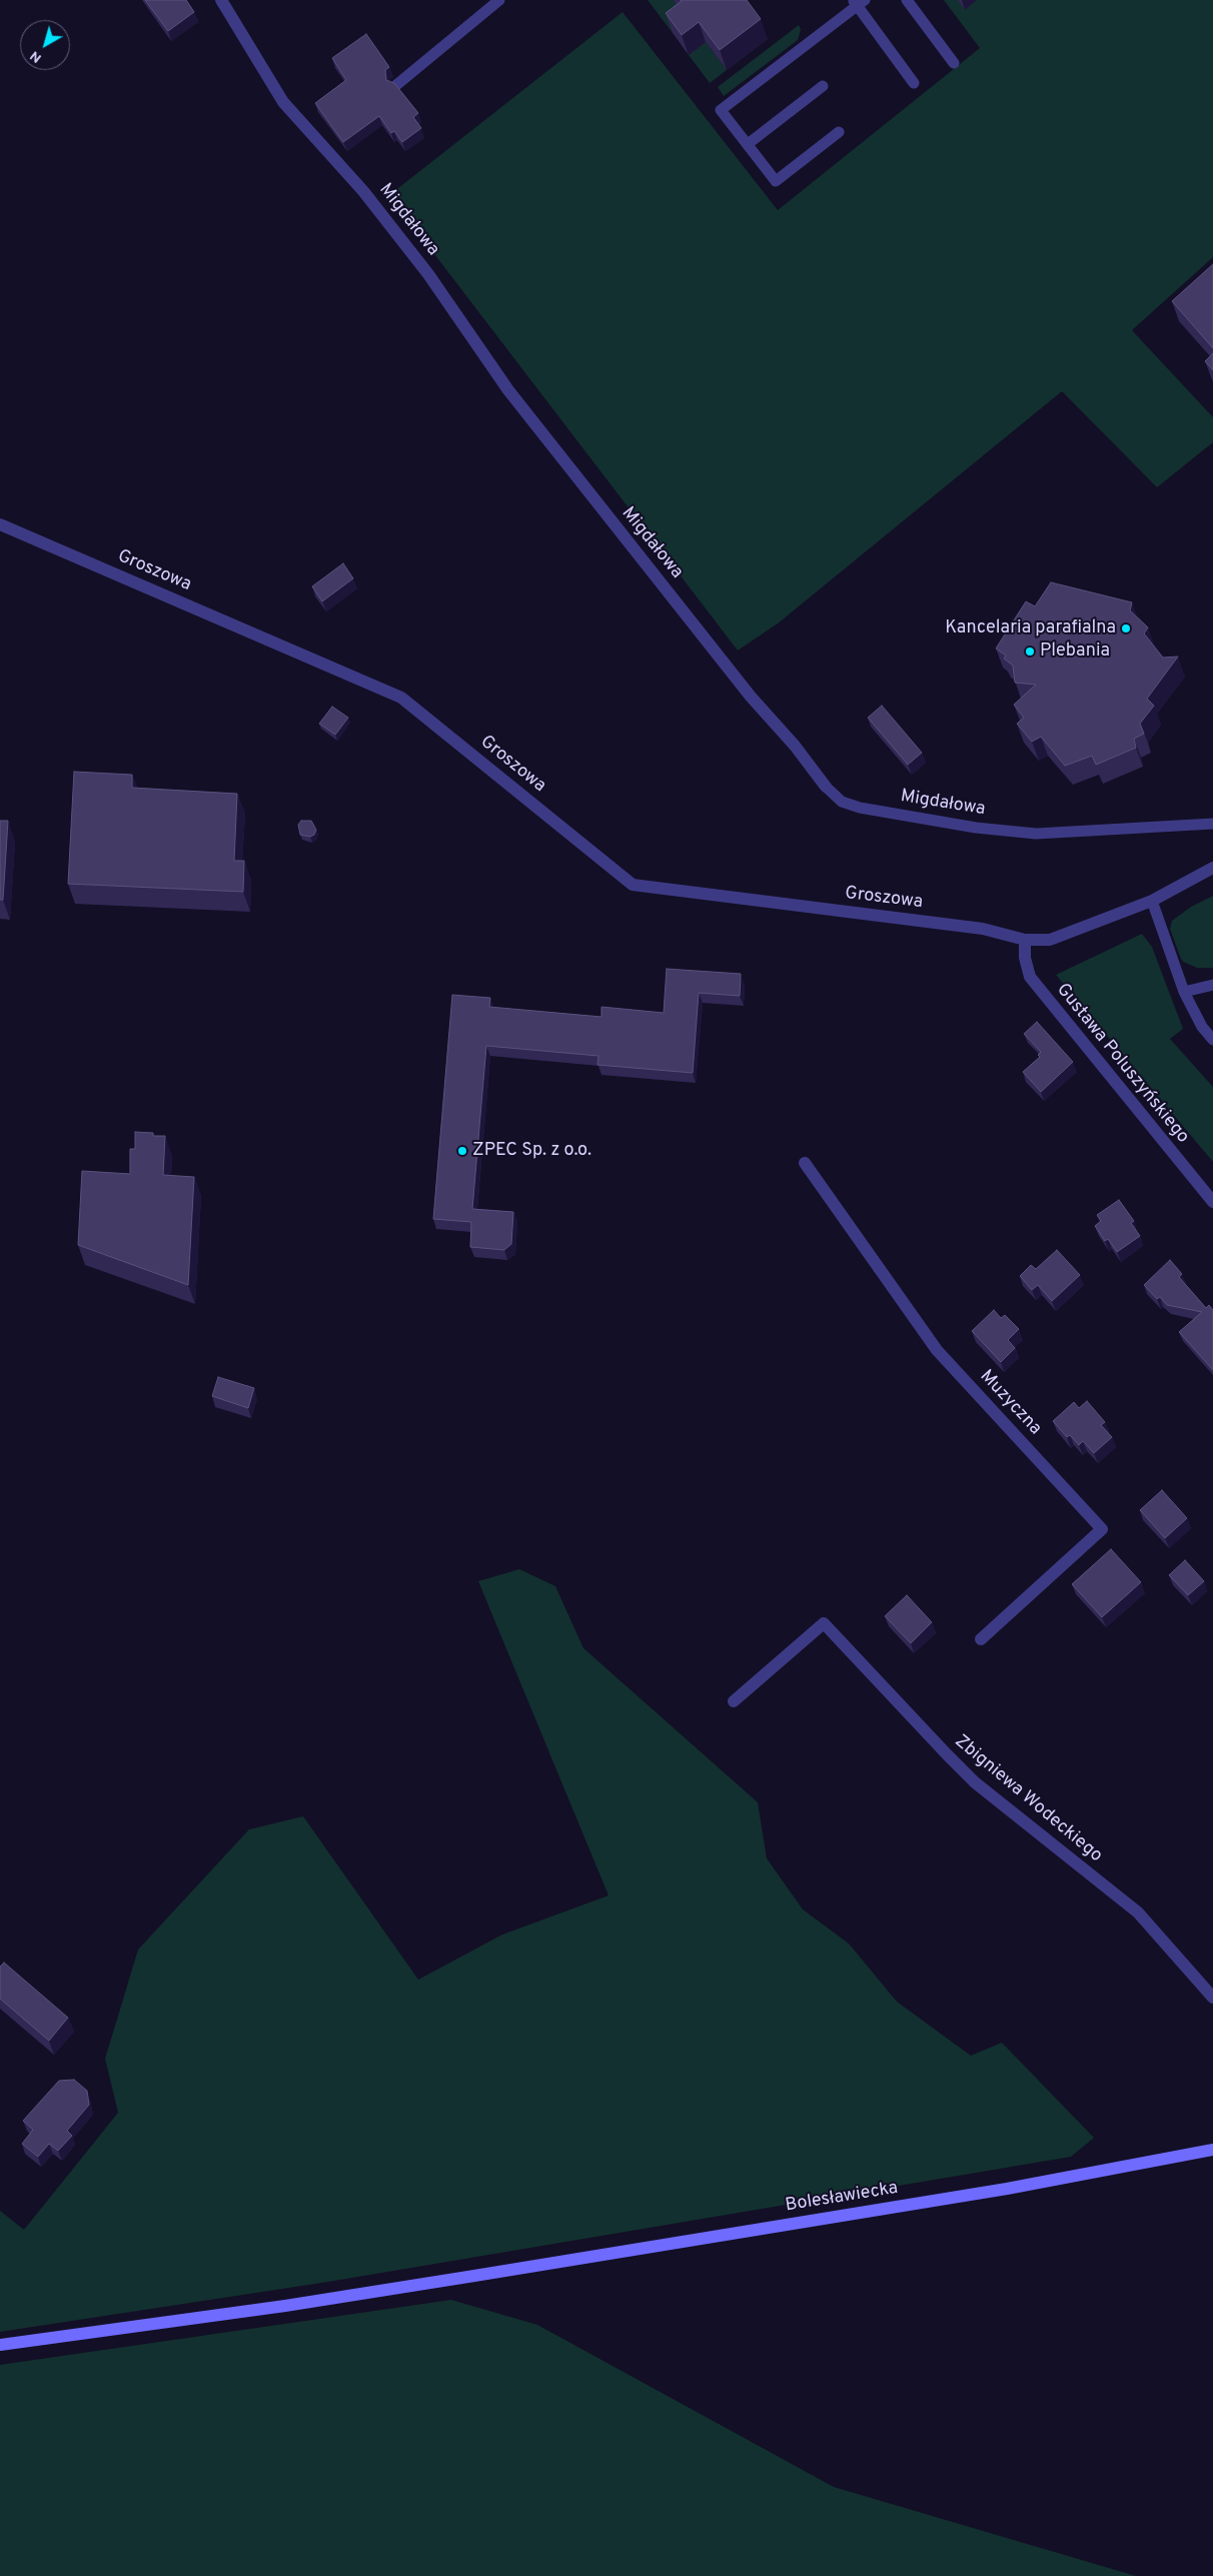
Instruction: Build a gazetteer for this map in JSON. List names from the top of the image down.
{
  "streets": {
    "street": [
      "Migdałowa",
      "Groszowa",
      "Gustawa Poluszyńskiego",
      "Muzyczna",
      "Zbigniewa Wodeckiego",
      "Bolesławiecka"
    ]
  },
  "crossings": [
    ["Groszowa", "Gustawa Poluszyńskiego"]
  ],
  "places": ["Kancelaria parafialna", "Plebania", "ZPEC Sp. z o.o."],
  "north": "bottom left"
}
